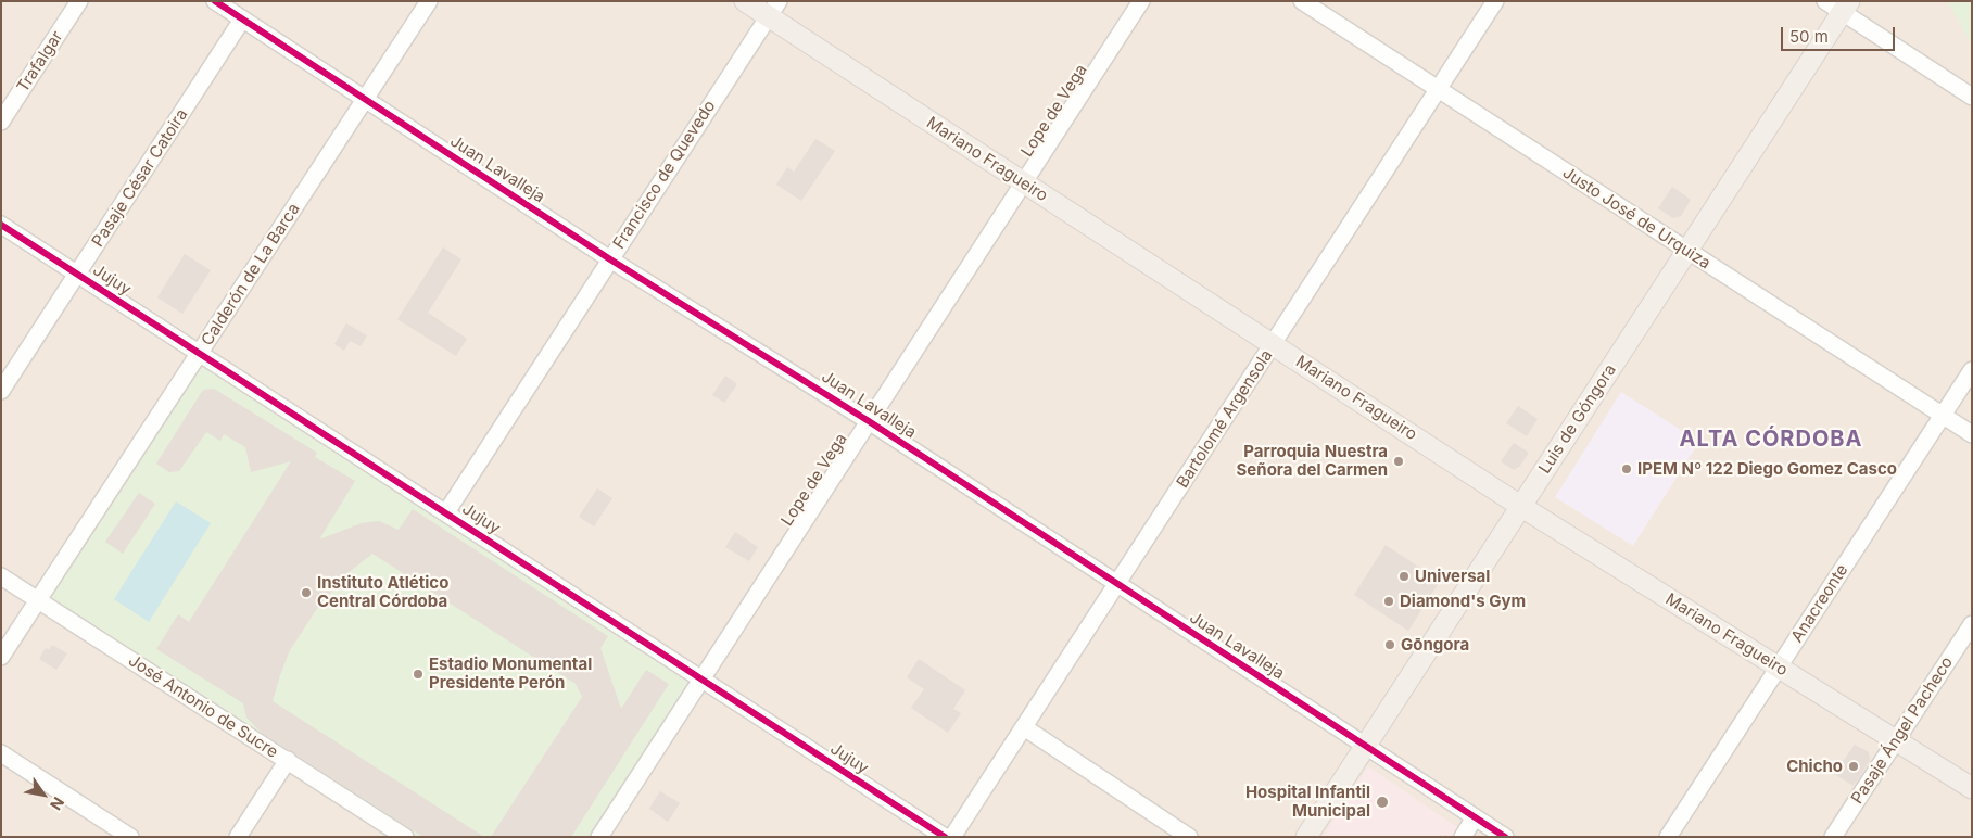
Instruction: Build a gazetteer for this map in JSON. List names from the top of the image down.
{
  "streets": {
    "main road": ["Mariano Fragueiro", "Luis de Góngora"],
    "street": [
      "Trafalgar",
      "Lope de Vega",
      "Juan Lavalleja",
      "Francisco de Quevedo",
      "Pasaje César Catoira",
      "Justo José de Urquiza",
      "Calderón de La Barca",
      "Jujuy",
      "Bartolomé Argensola",
      "Anacreonte",
      "José Antonio de Sucre",
      "Pasaje Ángel Pacheco"
    ]
  },
  "crossings": [
    ["Lope de Vega", "Mariano Fragueiro"],
    ["Lope de Vega", "Juan Lavalleja"],
    ["Lope de Vega", "Jujuy"],
    ["Mariano Fragueiro", "Francisco de Quevedo"],
    ["Mariano Fragueiro", "Bartolomé Argensola"],
    ["Mariano Fragueiro", "Luis de Góngora"],
    ["Mariano Fragueiro", "Anacreonte"],
    ["Mariano Fragueiro", "Pasaje Ángel Pacheco"],
    ["Juan Lavalleja", "Francisco de Quevedo"],
    ["Juan Lavalleja", "Pasaje César Catoira"],
    ["Juan Lavalleja", "Calderón de La Barca"],
    ["Juan Lavalleja", "Bartolomé Argensola"],
    ["Juan Lavalleja", "Luis de Góngora"],
    ["Francisco de Quevedo", "Jujuy"],
    ["Pasaje César Catoira", "Jujuy"],
    ["Justo José de Urquiza", "Bartolomé Argensola"],
    ["Justo José de Urquiza", "Luis de Góngora"],
    ["Justo José de Urquiza", "Anacreonte"],
    ["Calderón de La Barca", "Jujuy"],
    ["Calderón de La Barca", "José Antonio de Sucre"]
  ],
  "districts": ["ALTA CÓRDOBA"],
  "places": [
    "Parroquia Nuestra Señora del Carmen",
    "IPEM Nº 122 Diego Gomez Casco",
    "Universal",
    "Instituto Atlético Central Córdoba",
    "Diamond's Gym",
    "Gōngora",
    "Estadio Monumental Presidente Perón",
    "Chicho",
    "Hospital Infantil Municipal"
  ],
  "scale_bar": "50 m",
  "north": "bottom right"
}
